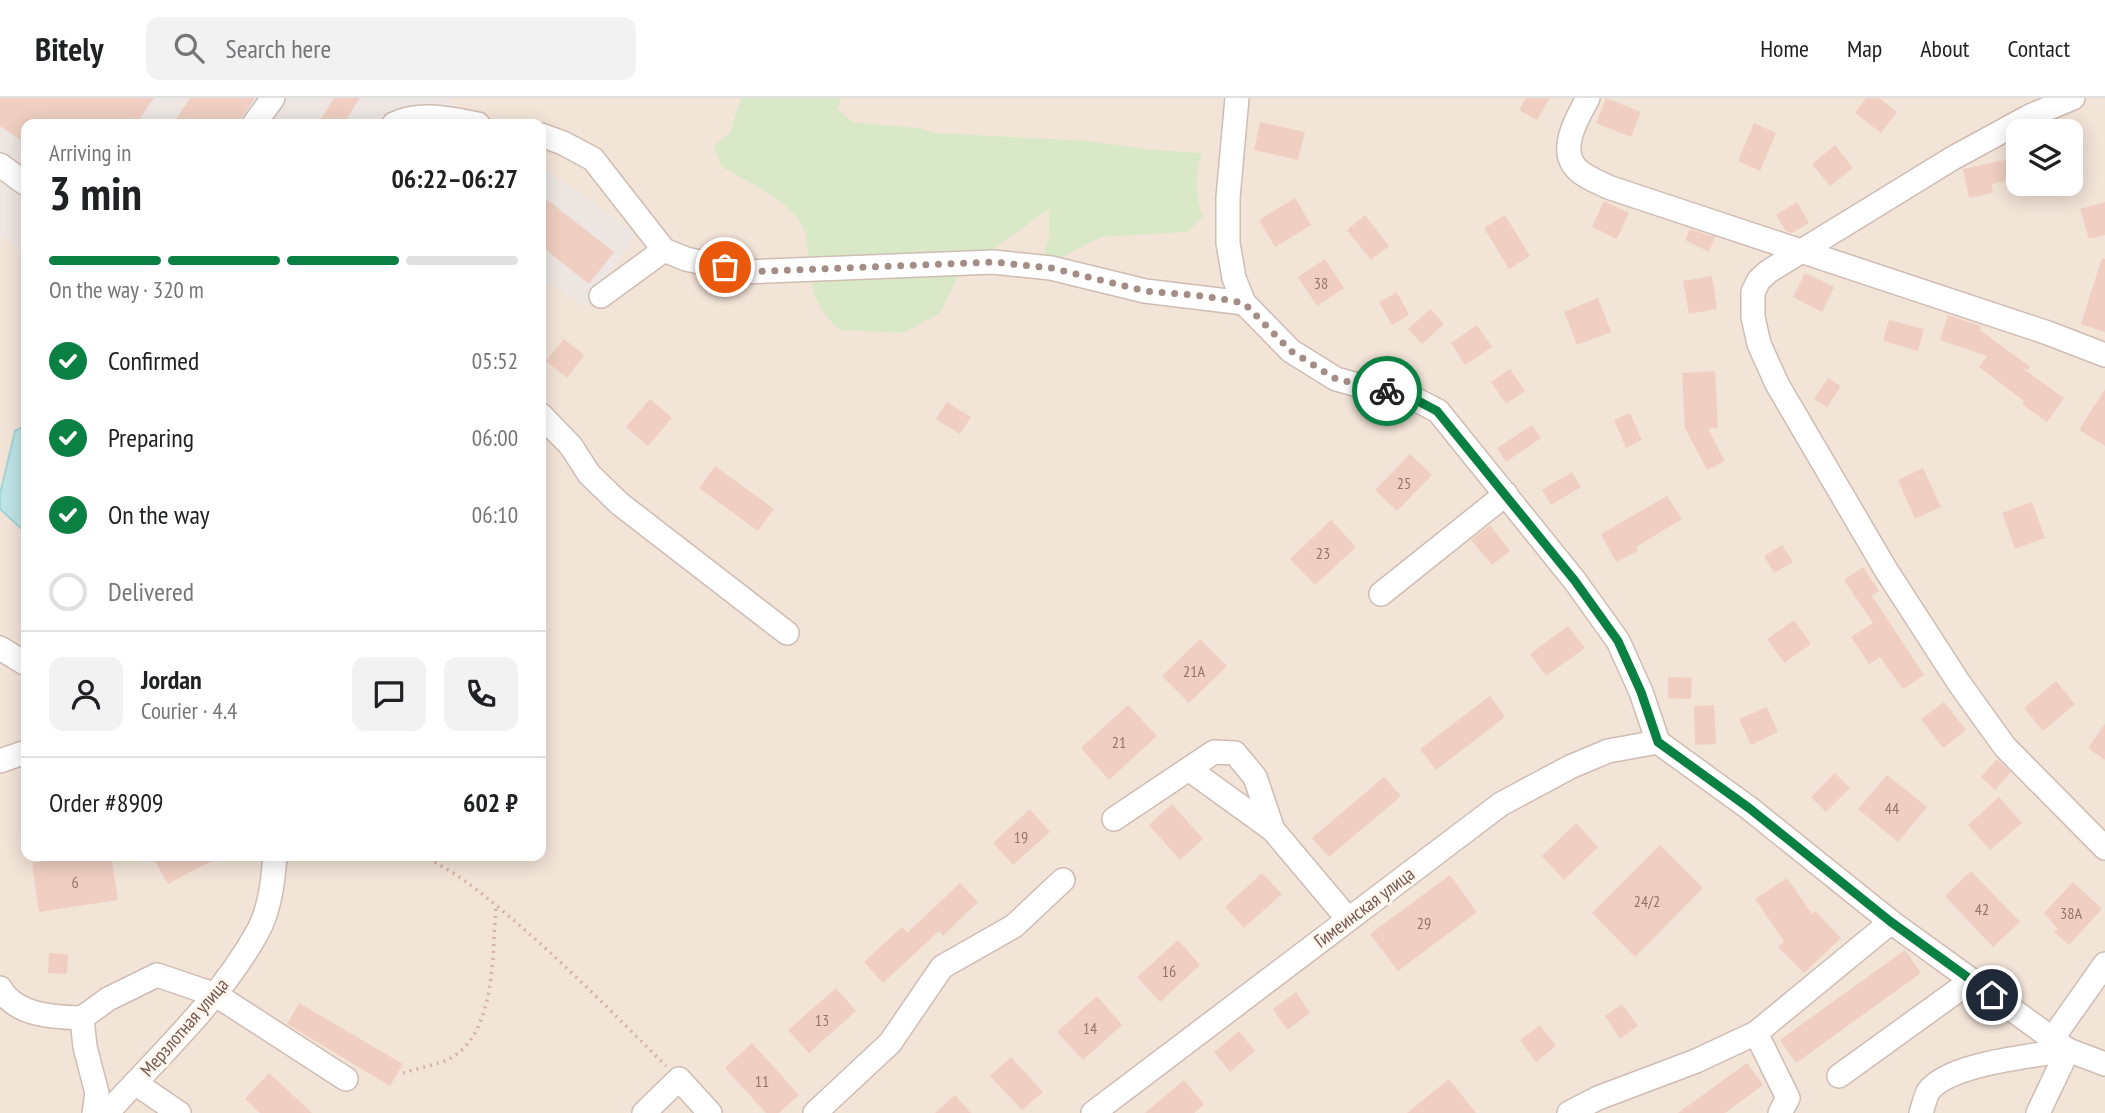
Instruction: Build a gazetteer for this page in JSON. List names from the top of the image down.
{
  "streets": {
    "street": ["Гимеинская улица", "Мерзлотная улица"]
  },
  "house_numbers": [
    "38",
    "25",
    "23",
    "21А",
    "21",
    "44",
    "19",
    "6",
    "24/2",
    "42",
    "38А",
    "29",
    "16",
    "13",
    "14",
    "11"
  ],
  "page": {
    "header": "Bitely",
    "search": "Search here",
    "nav": [
      "Home",
      "Map",
      "About",
      "Contact"
    ],
    "heading": ["3 min", "Arriving in", "06:22–06:27"],
    "panel": [
      "Jordan",
      "Courier · 4.4",
      "Order #8909",
      "602 ₽"
    ],
    "bar": "On the way · 320 m",
    "list": [
      ["Confirmed", "05:52"],
      ["Preparing", "06:00"],
      ["On the way", "06:10"],
      "Delivered"
    ]
  }
}
